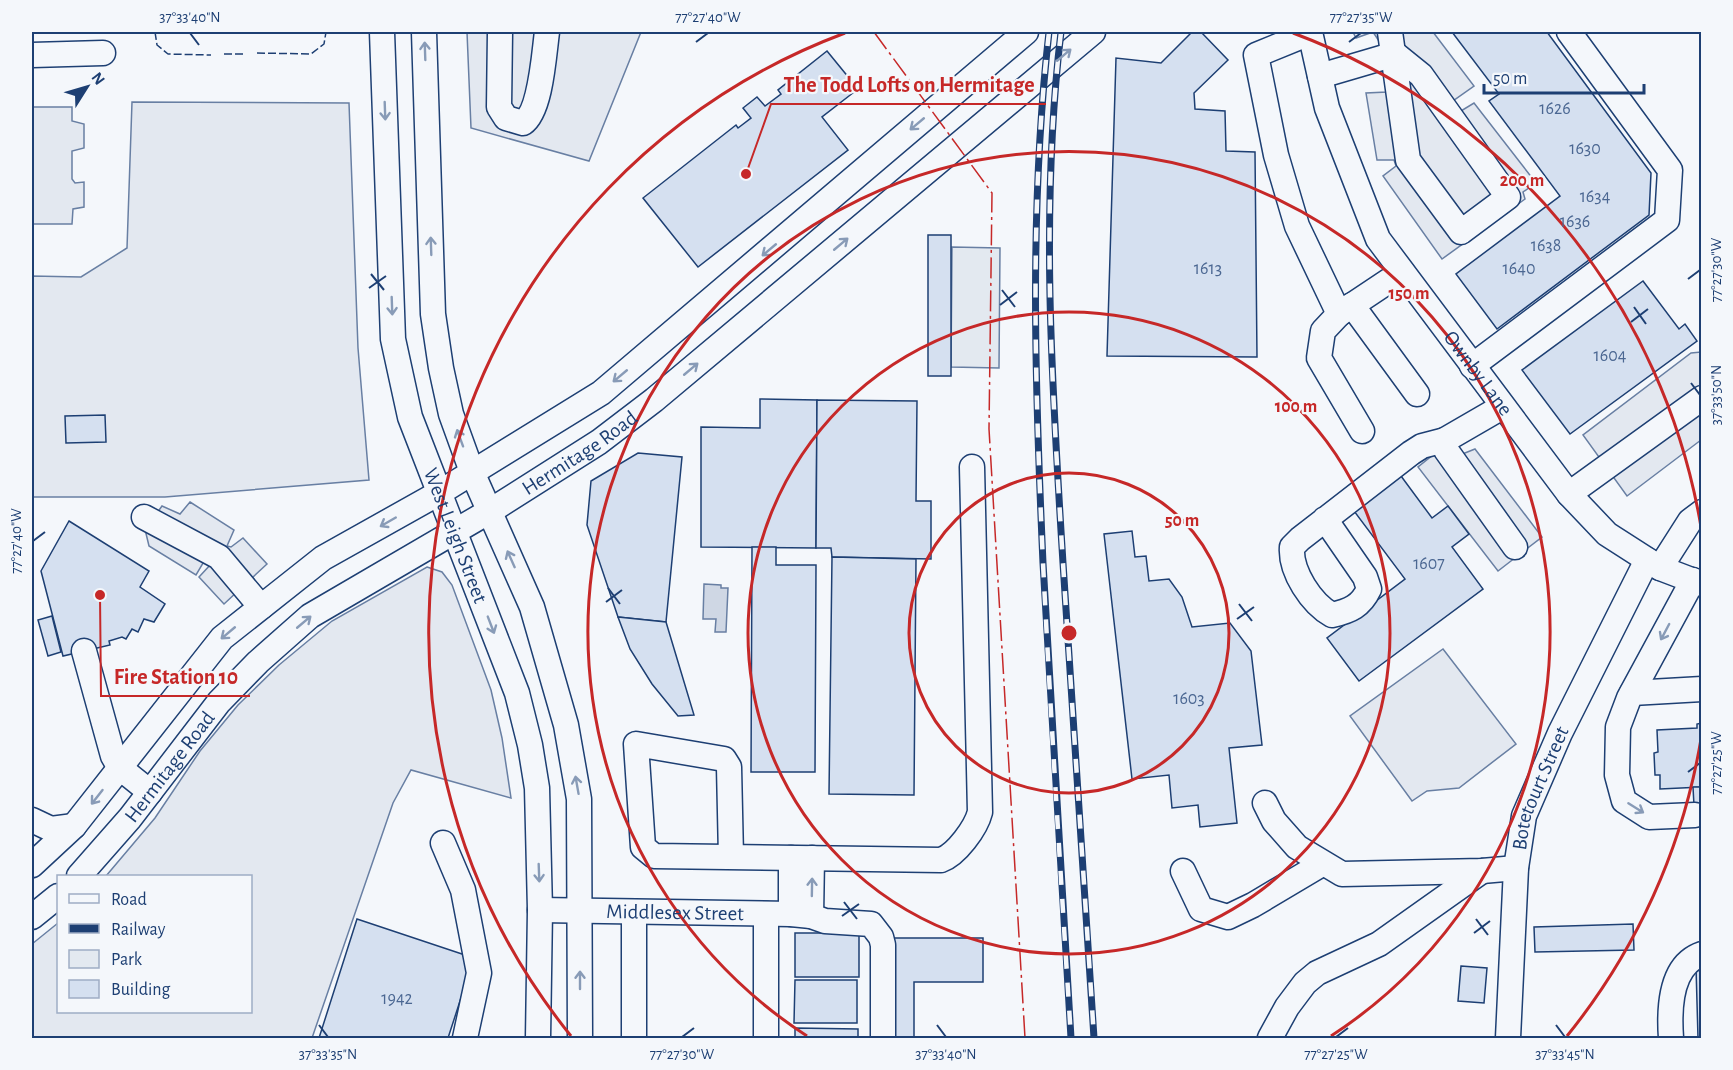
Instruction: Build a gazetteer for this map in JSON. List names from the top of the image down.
{
  "streets": {
    "street": [
      "Ownby Lane",
      "Hermitage Road",
      "West Leigh Street",
      "Botetourt Street",
      "Middlesex Street"
    ]
  },
  "crossings": [
    ["Ownby Lane", "Botetourt Street"],
    ["Hermitage Road", "West Leigh Street"],
    ["West Leigh Street", "Middlesex Street"]
  ],
  "places": ["The Todd Lofts on Hermitage", "Fire Station 10"],
  "house_numbers": [
    "1626",
    "1630",
    "1634",
    "1636",
    "1638",
    "1613",
    "1640",
    "1604",
    "1607",
    "1603",
    "1942"
  ],
  "legend": [
    "Road",
    "Railway",
    "Park",
    "Building"
  ],
  "scale_bar": "50 m",
  "north": "top right",
  "coordinates": [
    "37°33'40\"N",
    "77°27'40\"W",
    "77°27'35\"W",
    "77°27'30\"W",
    "37°33'50\"N",
    "77°27'25\"W",
    "37°33'35\"N",
    "37°33'45\"N"
  ],
  "rings": [
    "200 m",
    "150 m",
    "100 m",
    "50 m"
  ]
}
